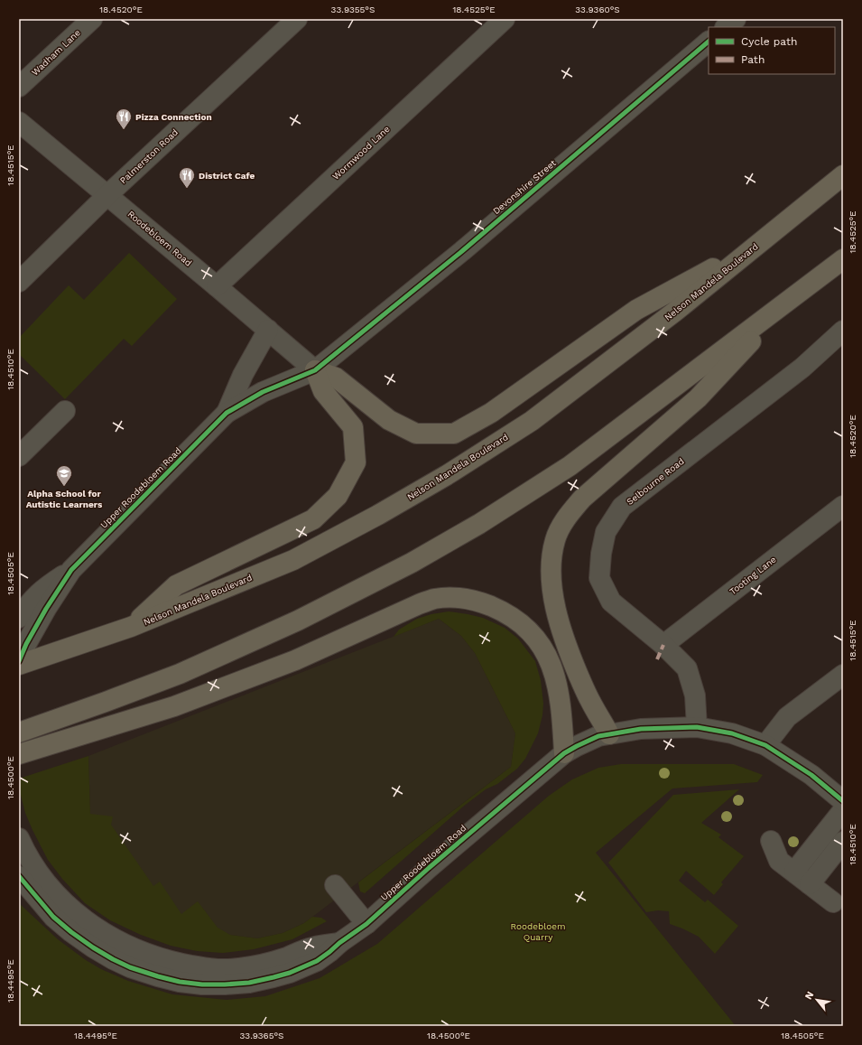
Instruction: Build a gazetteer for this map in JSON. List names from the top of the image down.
{
  "streets": {
    "highway": ["Nelson Mandela Boulevard"],
    "street": [
      "Wadham Lane",
      "Wormwood Lane",
      "Palmerston Road",
      "Devonshire Street",
      "Roodebloem Road",
      "Selbourne Road",
      "Upper Roodebloem Road",
      "Tooting Lane"
    ]
  },
  "crossings": [
    ["Wormwood Lane", "Roodebloem Road"],
    ["Palmerston Road", "Roodebloem Road"],
    ["Devonshire Street", "Roodebloem Road"],
    ["Devonshire Street", "Upper Roodebloem Road"],
    ["Roodebloem Road", "Upper Roodebloem Road"],
    ["Selbourne Road", "Upper Roodebloem Road"],
    ["Selbourne Road", "Tooting Lane"]
  ],
  "parks": ["Roodebloem Quarry"],
  "places": {
    "restaurant": ["Pizza Connection", "District Cafe"],
    "school or university": ["Alpha School for Autistic Learners"]
  },
  "legend": ["Cycle path", "Path"],
  "north": "top left",
  "coordinates": [
    "18.4520°E",
    "33.9355°S",
    "18.4525°E",
    "33.9360°S",
    "18.4515°E",
    "18.4510°E",
    "18.4505°E",
    "18.4500°E",
    "18.4495°E",
    "33.9365°S"
  ]
}
